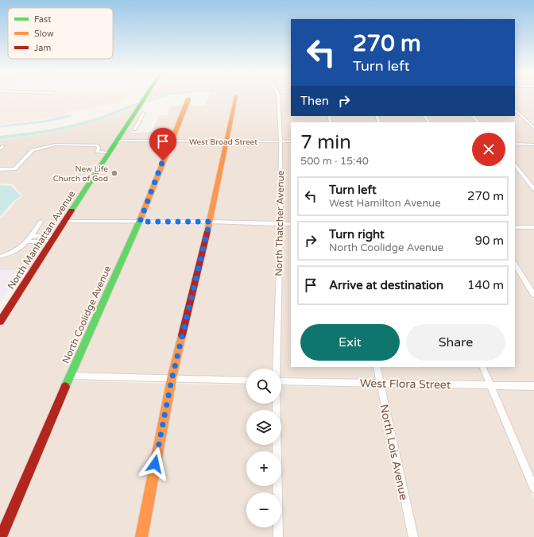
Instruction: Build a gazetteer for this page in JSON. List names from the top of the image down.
{
  "streets": {
    "street": [
      "West Broad Street",
      "North Thatcher Avenue",
      "North Manhattan Avenue",
      "North Coolidge Avenue",
      "West Flora Street",
      "North Lois Avenue"
    ]
  },
  "crossings": [
    ["West Broad Street", "North Thatcher Avenue"],
    ["West Broad Street", "North Manhattan Avenue"],
    ["West Broad Street", "North Coolidge Avenue"],
    ["West Flora Street", "North Lois Avenue"]
  ],
  "places": ["New Life Church of God"],
  "legend": ["Fast", "Slow", "Jam"],
  "page": {
    "turn": ["270 m", "Turn left"],
    "then": "Then",
    "heading": ["7 min", "500 m · 15:40"],
    "list": [
      {
        "name": "Turn left",
        "note": "West Hamilton Avenue",
        "value": "270 m"
      },
      {
        "name": "Turn right",
        "note": "North Coolidge Avenue",
        "value": "90 m"
      },
      {
        "name": "Arrive at destination",
        "value": "140 m"
      }
    ],
    "buttons": ["Exit", "Share"],
    "map_buttons": ["+", "−"]
  }
}
